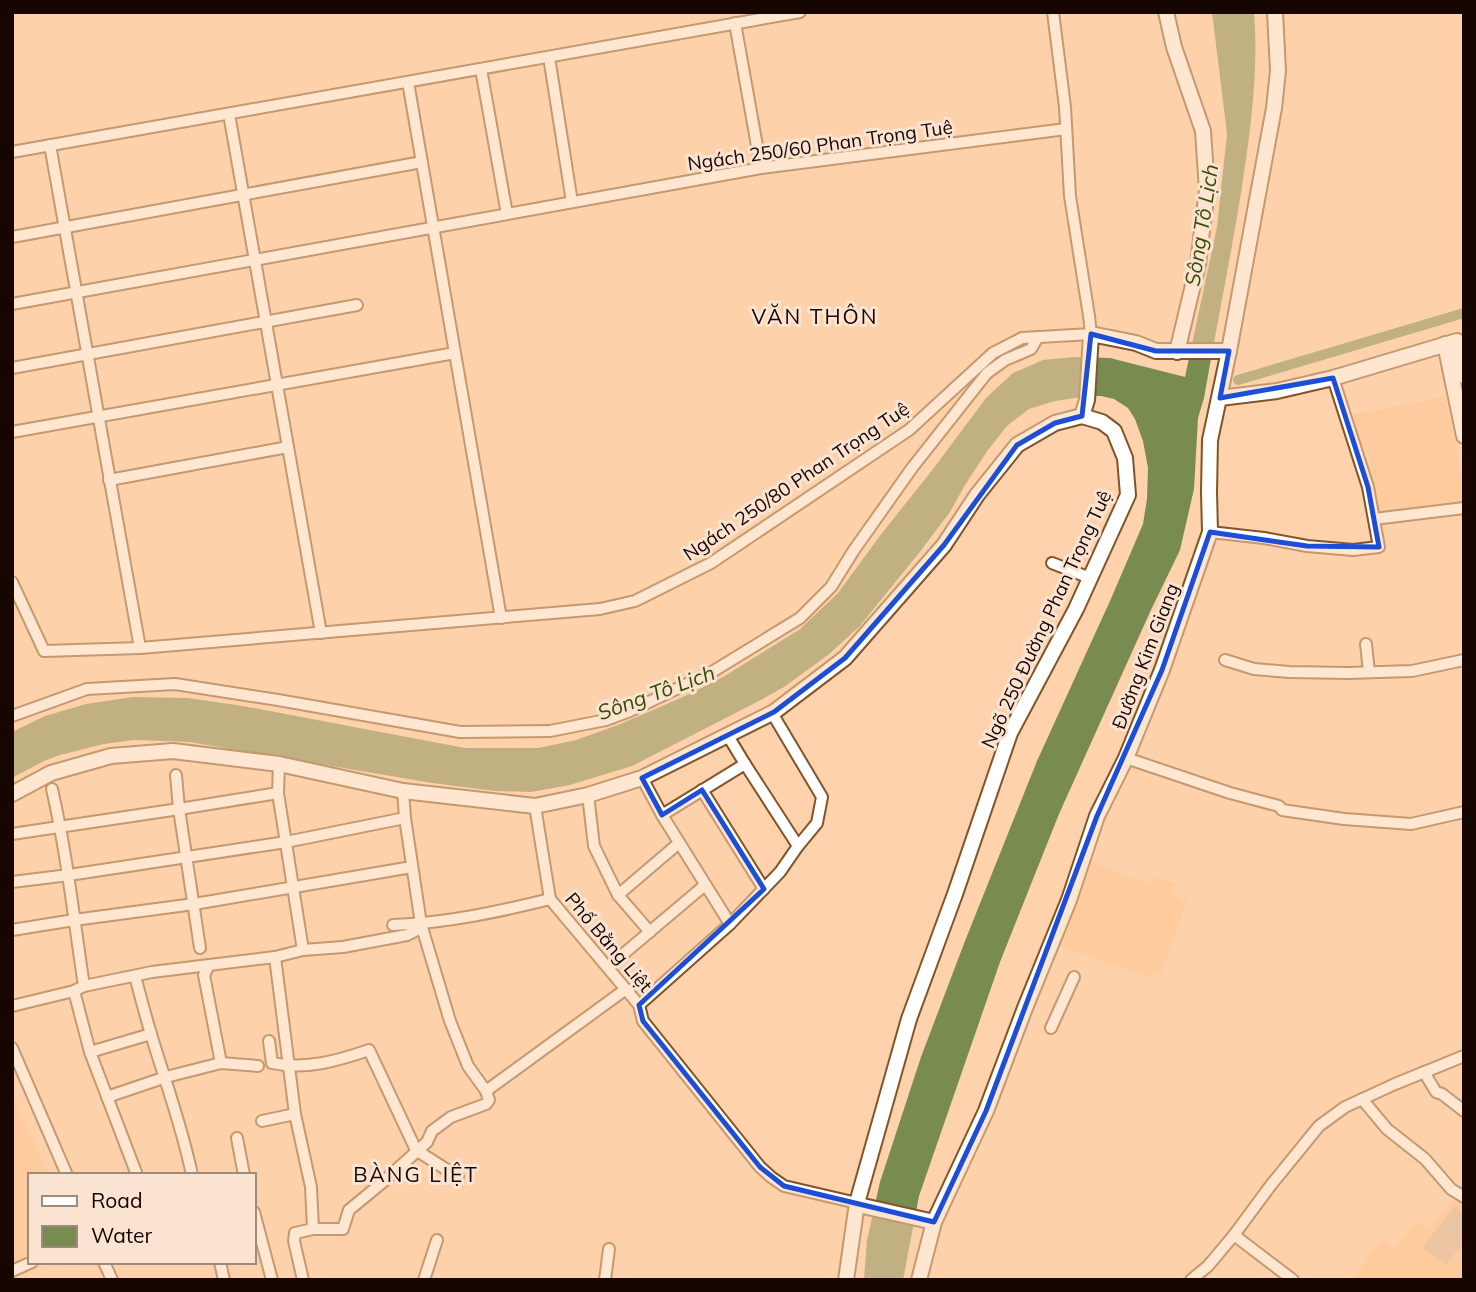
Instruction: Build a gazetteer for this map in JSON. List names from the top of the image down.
{
  "streets": {
    "street": [
      "Ngách 250/60 Phan Trọng Tuệ",
      "Ngách 250/80 Phan Trọng Tuệ",
      "Ngõ 250 Đường Phan Trọng Tuệ",
      "Đường Kim Giang",
      "Phố Bằng Liệt"
    ]
  },
  "crossings": [
    ["Ngõ 250 Đường Phan Trọng Tuệ", "Phố Bằng Liệt"]
  ],
  "districts": ["VĂN THÔN", "BÀNG LIỆT"],
  "water": ["Sông Tô Lịch"],
  "legend": ["Road", "Water"]
}
